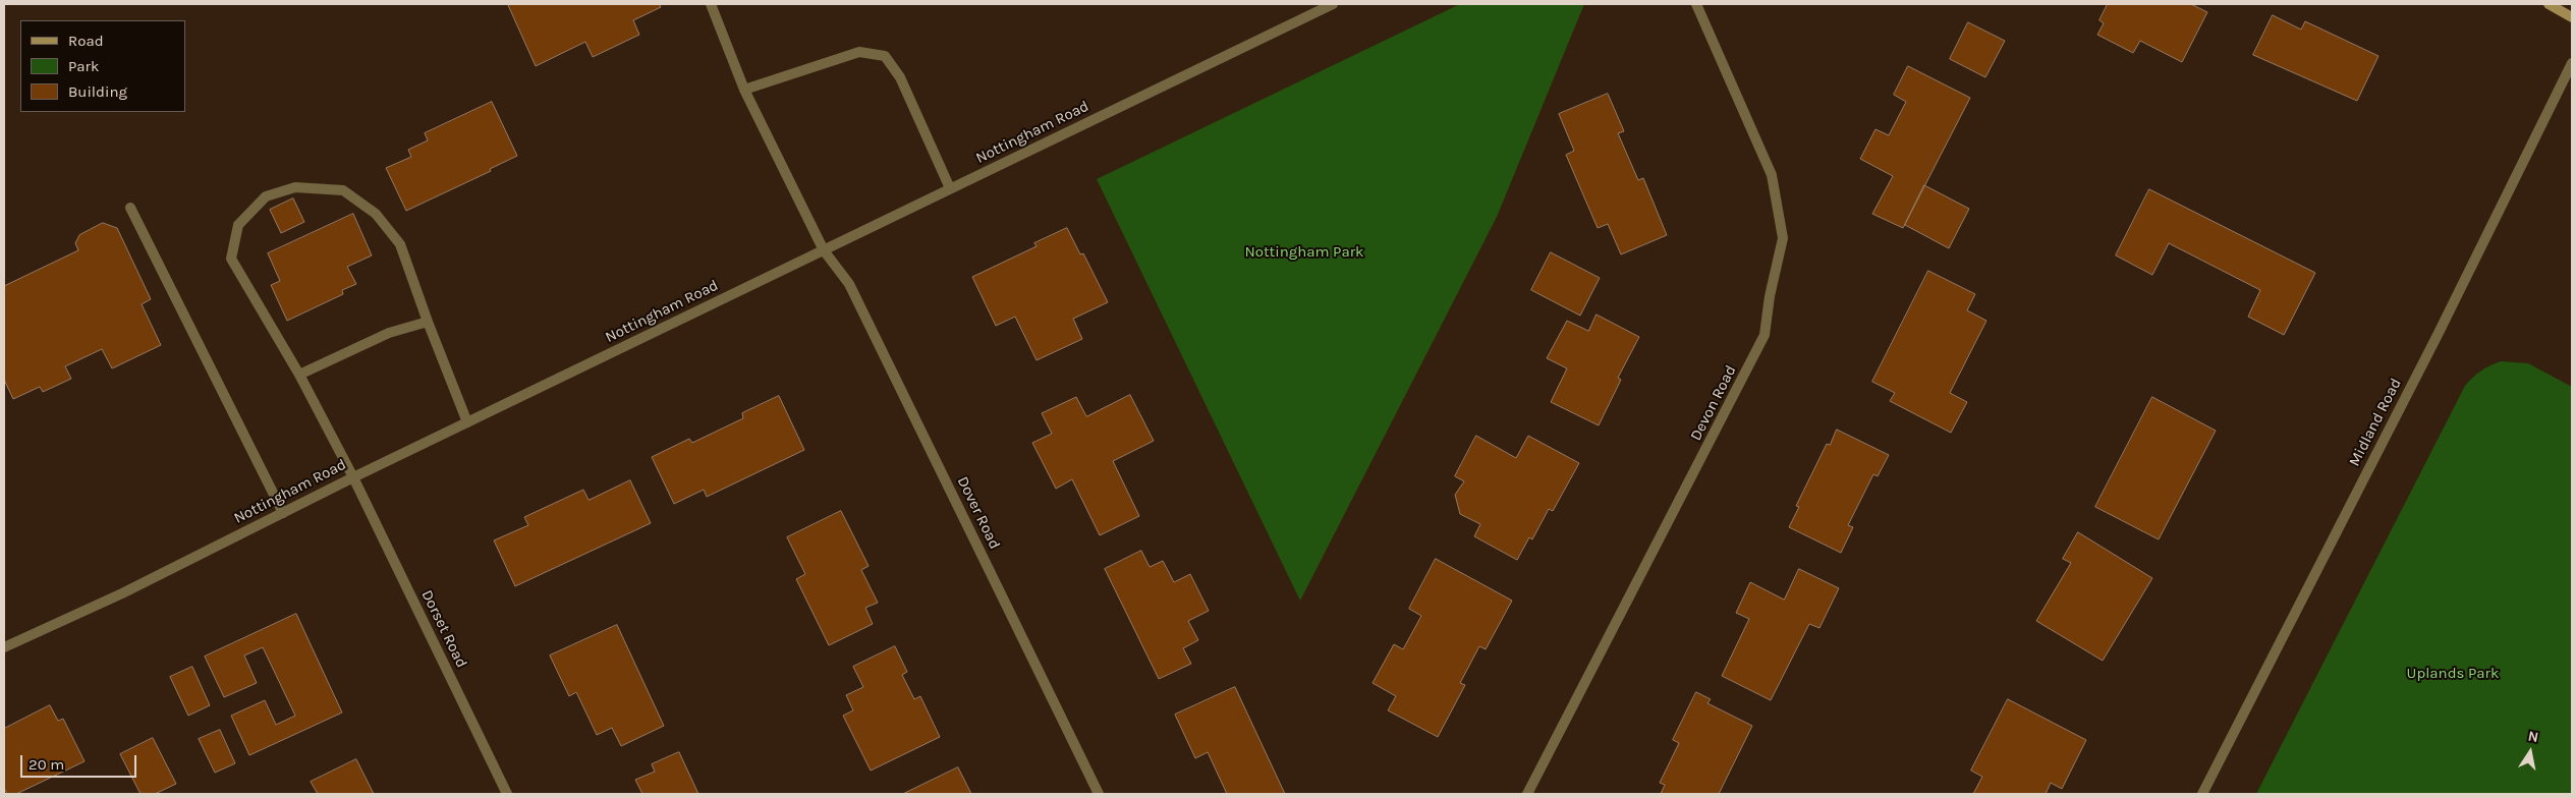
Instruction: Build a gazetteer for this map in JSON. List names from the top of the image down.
{
  "streets": {
    "street": [
      "Nottingham Road",
      "Devon Road",
      "Midland Road",
      "Dover Road",
      "Dorset Road"
    ]
  },
  "crossings": [
    ["Nottingham Road", "Dover Road"],
    ["Nottingham Road", "Dorset Road"]
  ],
  "parks": ["Nottingham Park", "Uplands Park"],
  "legend": ["Road", "Park", "Building"],
  "scale_bar": "20 m",
  "north": "top"
}
